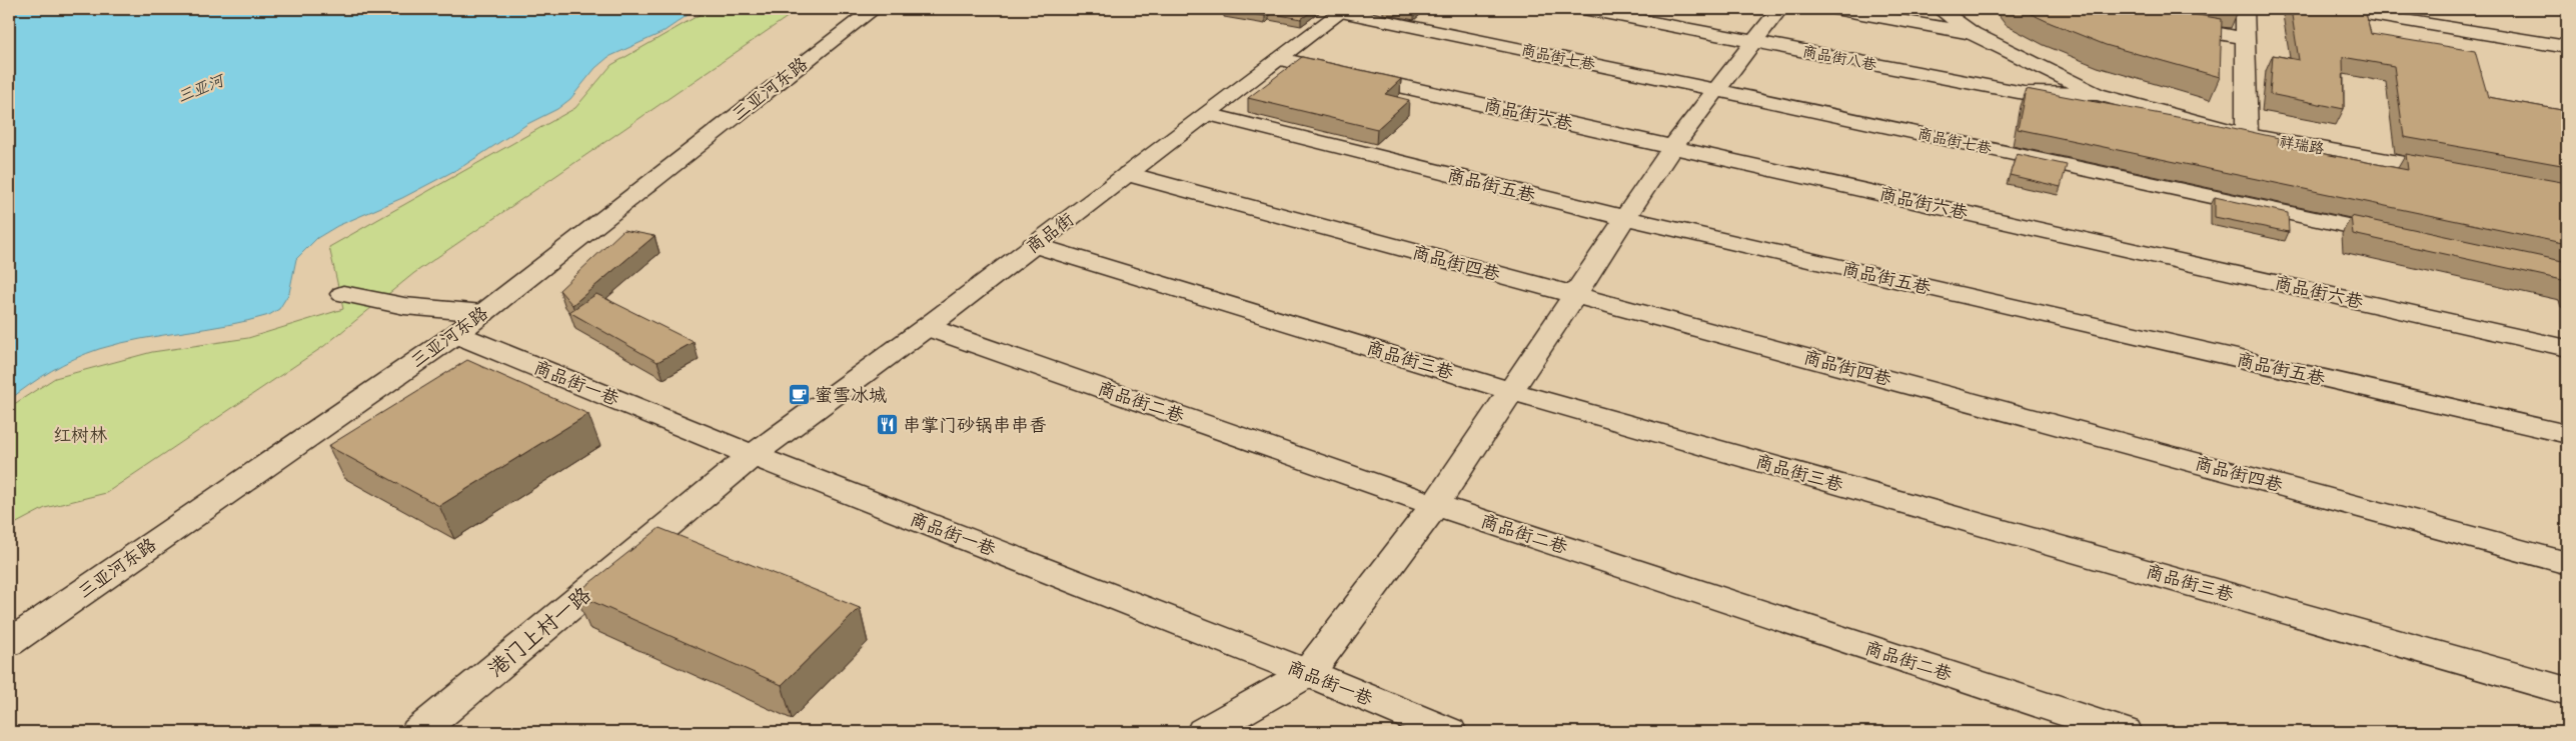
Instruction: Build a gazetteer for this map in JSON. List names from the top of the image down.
{
  "streets": {
    "street": [
      "商品街七巷",
      "商品街八巷",
      "三亚河东路",
      "商品街六巷",
      "祥瑞路",
      "商品街五巷",
      "商品街",
      "商品街四巷",
      "商品街三巷",
      "商品街一巷",
      "商品街二巷",
      "港门上村一路"
    ]
  },
  "crossings": [
    ["商品街七巷", "商品街"],
    ["商品街八巷", "祥瑞路"],
    ["三亚河东路", "商品街一巷"],
    ["商品街六巷", "商品街"],
    ["商品街五巷", "商品街"],
    ["商品街", "商品街四巷"],
    ["商品街", "商品街三巷"],
    ["商品街", "商品街一巷"],
    ["商品街", "商品街二巷"],
    ["商品街", "港门上村一路"],
    ["商品街一巷", "港门上村一路"]
  ],
  "water": ["三亚河"],
  "parks": ["红树林"],
  "places": {
    "cafe": ["蜜雪冰城"],
    "restaurant": ["串掌门砂锅串串香"]
  }
}
